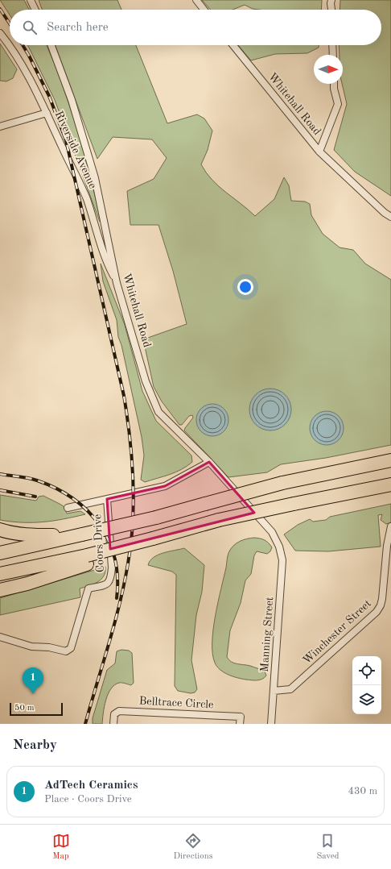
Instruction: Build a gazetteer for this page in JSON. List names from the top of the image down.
{
  "streets": {
    "street": [
      "Whitehall Road",
      "Riverside Avenue",
      "Coors Drive",
      "Winchester Street",
      "Manning Street",
      "Belltrace Circle"
    ]
  },
  "crossings": [
    ["Whitehall Road", "Riverside Avenue"],
    ["Whitehall Road", "Manning Street"],
    ["Winchester Street", "Manning Street"]
  ],
  "scale_bar": "50 m",
  "north": "right",
  "page": {
    "search": "Search here",
    "pins": "1",
    "scale": "50 m",
    "heading": "Nearby",
    "list": [
      {
        "mark": "1",
        "name": "AdTech Ceramics",
        "note": "Place · Coors Drive",
        "value": "430 m"
      }
    ],
    "nav": ["Map", "Directions", "Saved"]
  }
}
